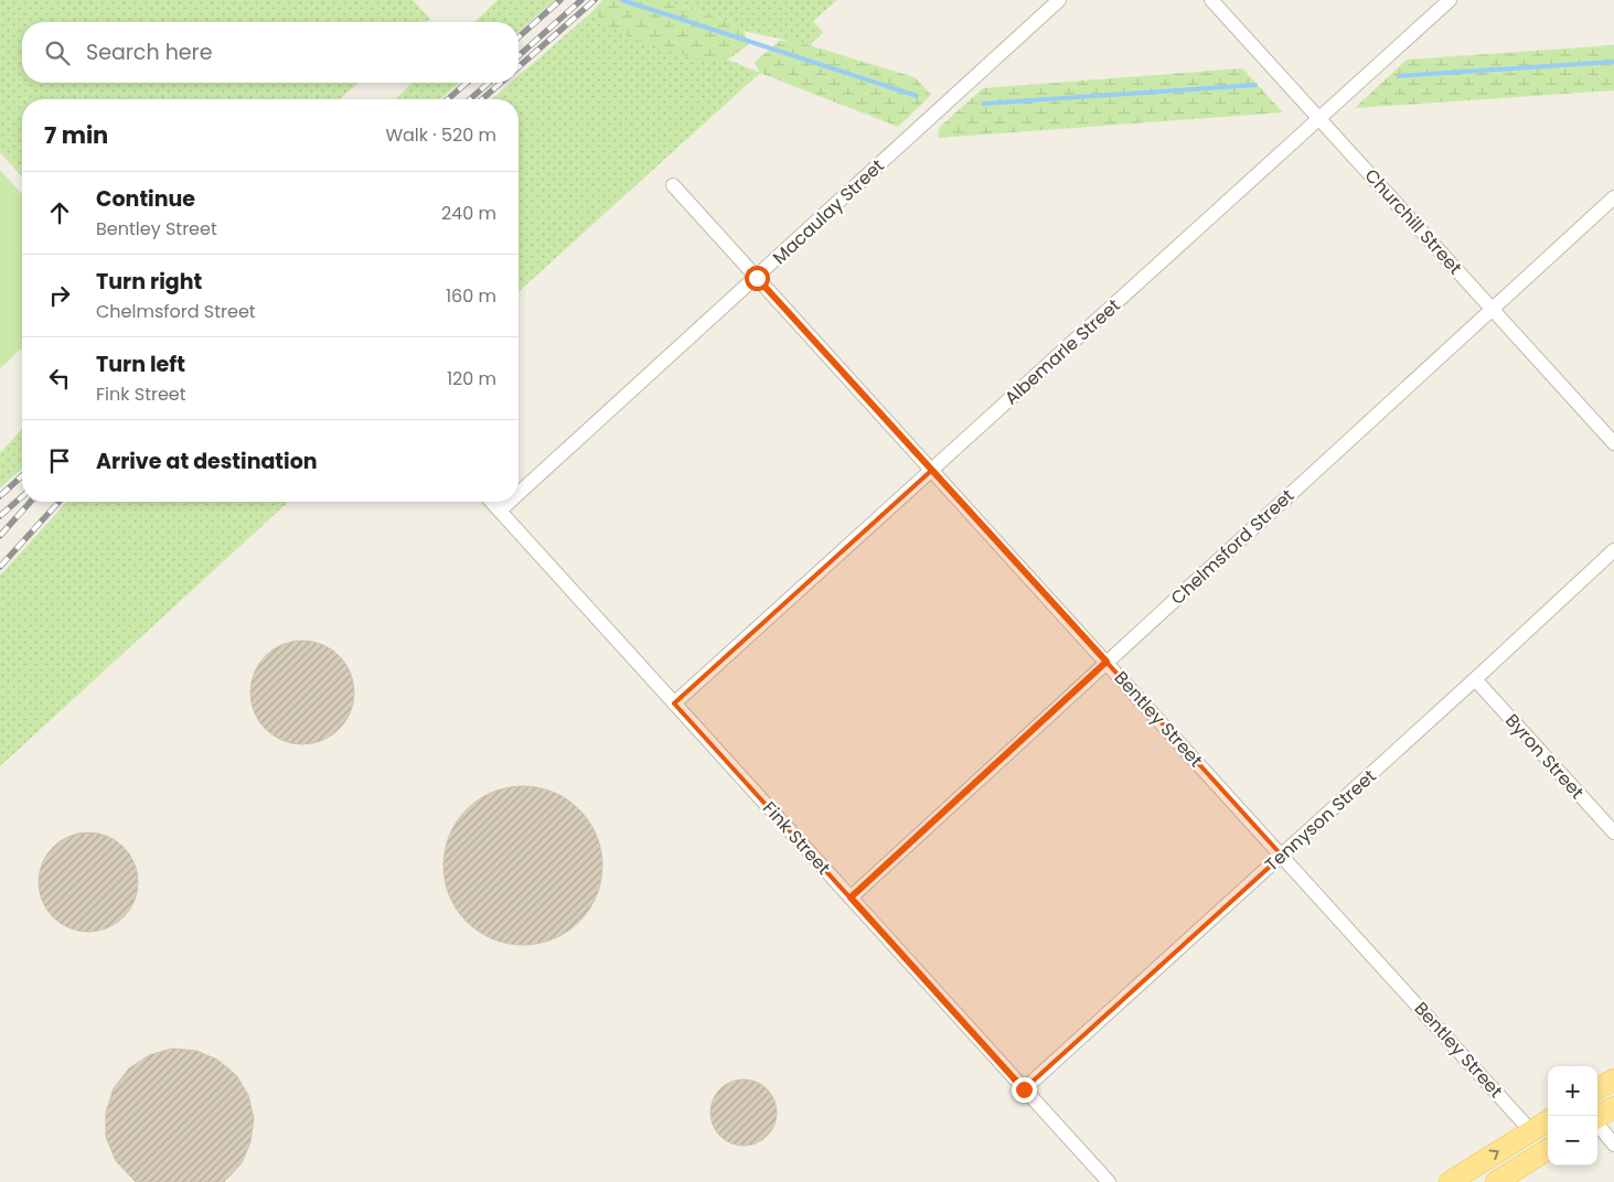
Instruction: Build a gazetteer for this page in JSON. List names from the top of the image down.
{
  "streets": {
    "street": [
      "Macaulay Street",
      "Churchill Street",
      "Albemarle Street",
      "Chelmsford Street",
      "Bentley Street",
      "Byron Street",
      "Tennyson Street",
      "Fink Street"
    ]
  },
  "crossings": [
    ["Macaulay Street", "Bentley Street"],
    ["Macaulay Street", "Fink Street"],
    ["Churchill Street", "Albemarle Street"],
    ["Churchill Street", "Chelmsford Street"],
    ["Albemarle Street", "Bentley Street"],
    ["Albemarle Street", "Fink Street"],
    ["Chelmsford Street", "Bentley Street"],
    ["Chelmsford Street", "Fink Street"],
    ["Bentley Street", "Tennyson Street"],
    ["Byron Street", "Tennyson Street"],
    ["Tennyson Street", "Fink Street"]
  ],
  "page": {
    "search": "Search here",
    "heading": ["7 min", "Walk · 520 m"],
    "list": [
      ["Continue", "Bentley Street", "240 m"],
      ["Turn right", "Chelmsford Street", "160 m"],
      ["Turn left", "Fink Street", "120 m"],
      "Arrive at destination"
    ],
    "map_buttons": ["+", "−"]
  }
}
